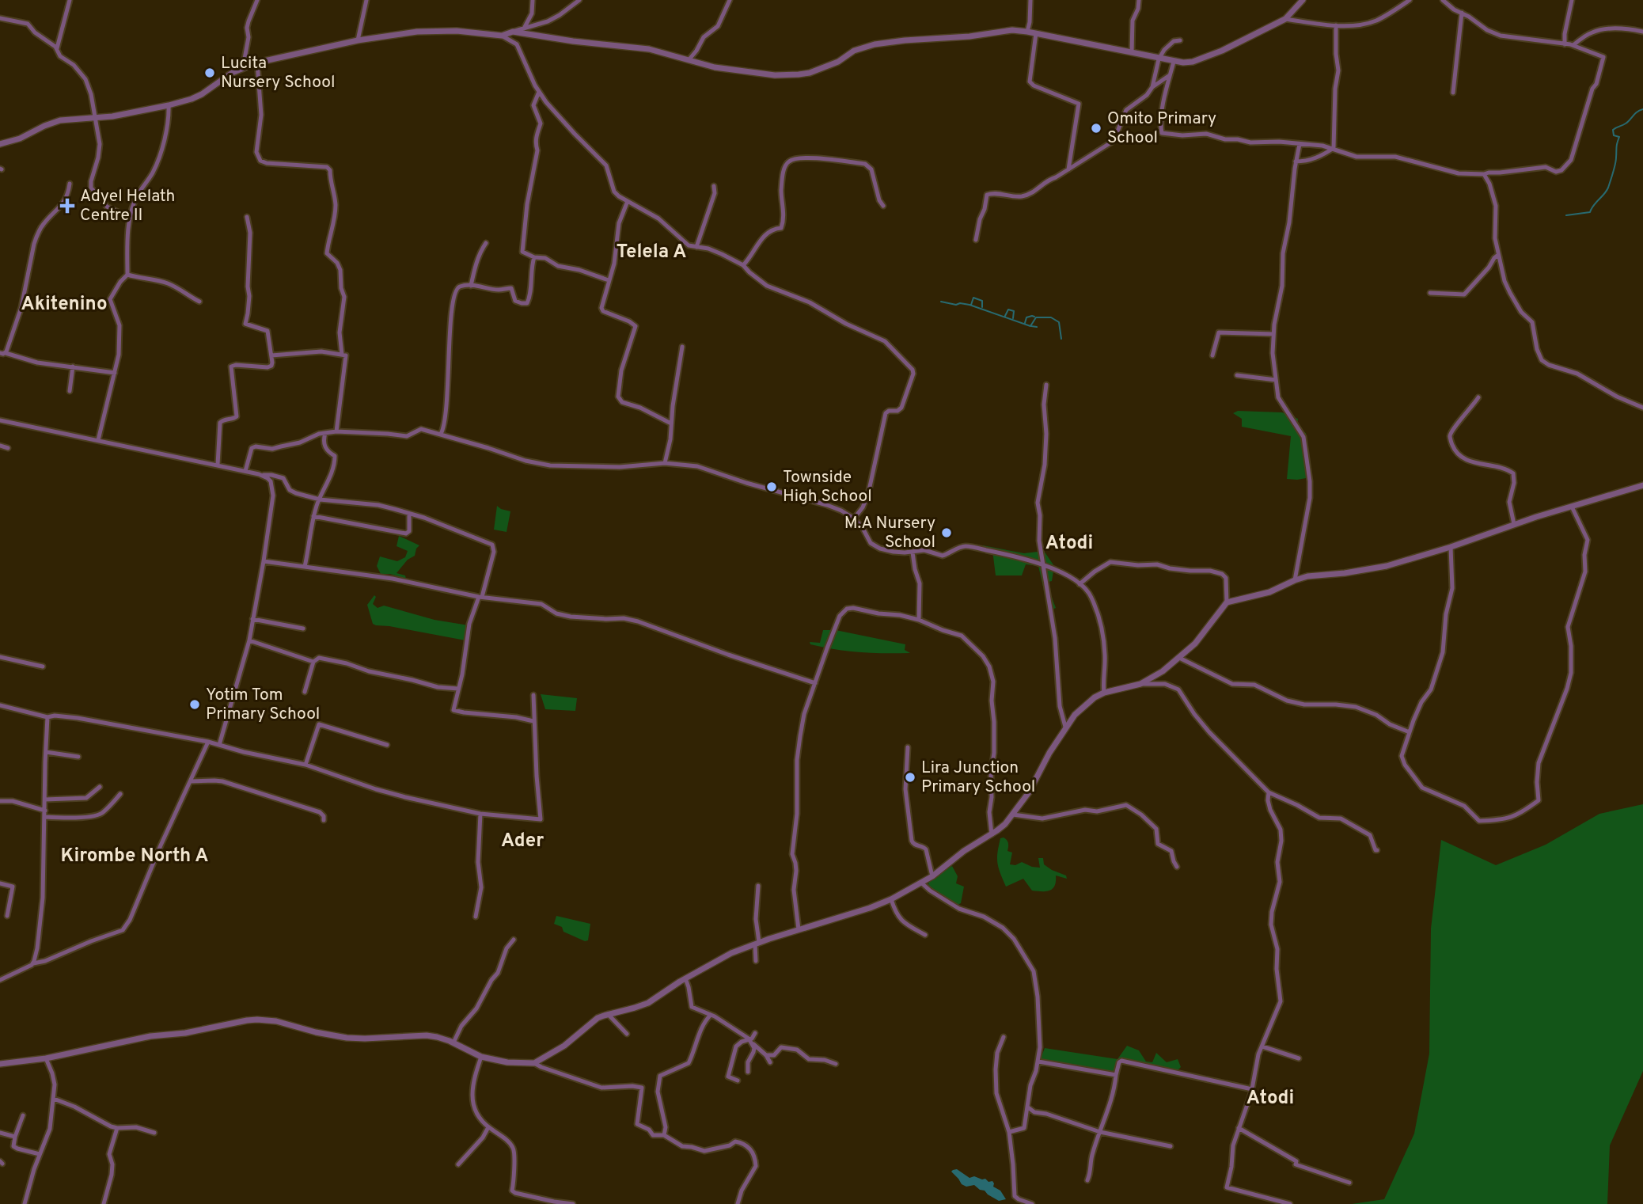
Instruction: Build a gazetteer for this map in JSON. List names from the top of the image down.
{
  "districts": [
    "Telela A",
    "Akitenino",
    "Atodi",
    "Ader",
    "Kirombe North A",
    "Atodi"
  ],
  "places": {
    "other": [
      "Lucita Nursery School",
      "Omito Primary School",
      "Townside High School",
      "M.A Nursery School",
      "Yotim Tom Primary School",
      "Lira Junction Primary School"
    ],
    "health": ["Adyel Helath Centre II"]
  }
}
